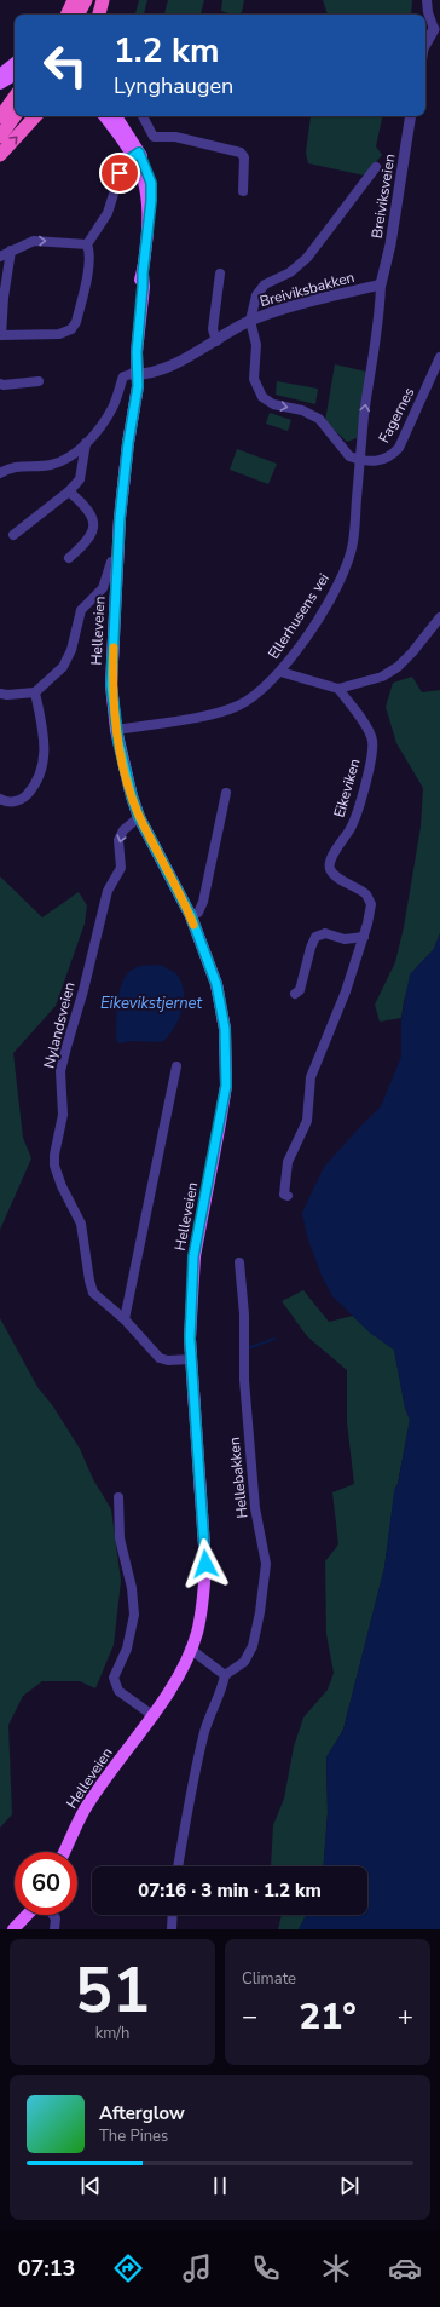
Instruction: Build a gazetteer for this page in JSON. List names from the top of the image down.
{
  "streets": {
    "main road": ["Helleveien"],
    "street": [
      "Breiviksveien",
      "Breiviksbakken",
      "Fagernes",
      "Ellerhusens vei",
      "Eikeviken",
      "Nylandsveien",
      "Hellebakken"
    ]
  },
  "crossings": [
    ["Breiviksveien", "Breiviksbakken"],
    ["Breiviksveien", "Ellerhusens vei"],
    ["Breiviksbakken", "Ellerhusens vei"],
    ["Breiviksbakken", "Helleveien"],
    ["Fagernes", "Ellerhusens vei"],
    ["Ellerhusens vei", "Helleveien"],
    ["Helleveien", "Nylandsveien"]
  ],
  "one_way": ["Nylandsveien"],
  "water": ["Eikevikstjernet"],
  "page": {
    "turn": ["1.2 km", "Lynghaugen"],
    "limit": "60",
    "trip": "07:16 · 3 min · 1.2 km",
    "tile": [
      ["51", "km/h"],
      "Climate"
    ],
    "heat": ["−", "21°", "+"],
    "song": ["Afterglow", "The Pines"],
    "tabs": "07:13"
  }
}
